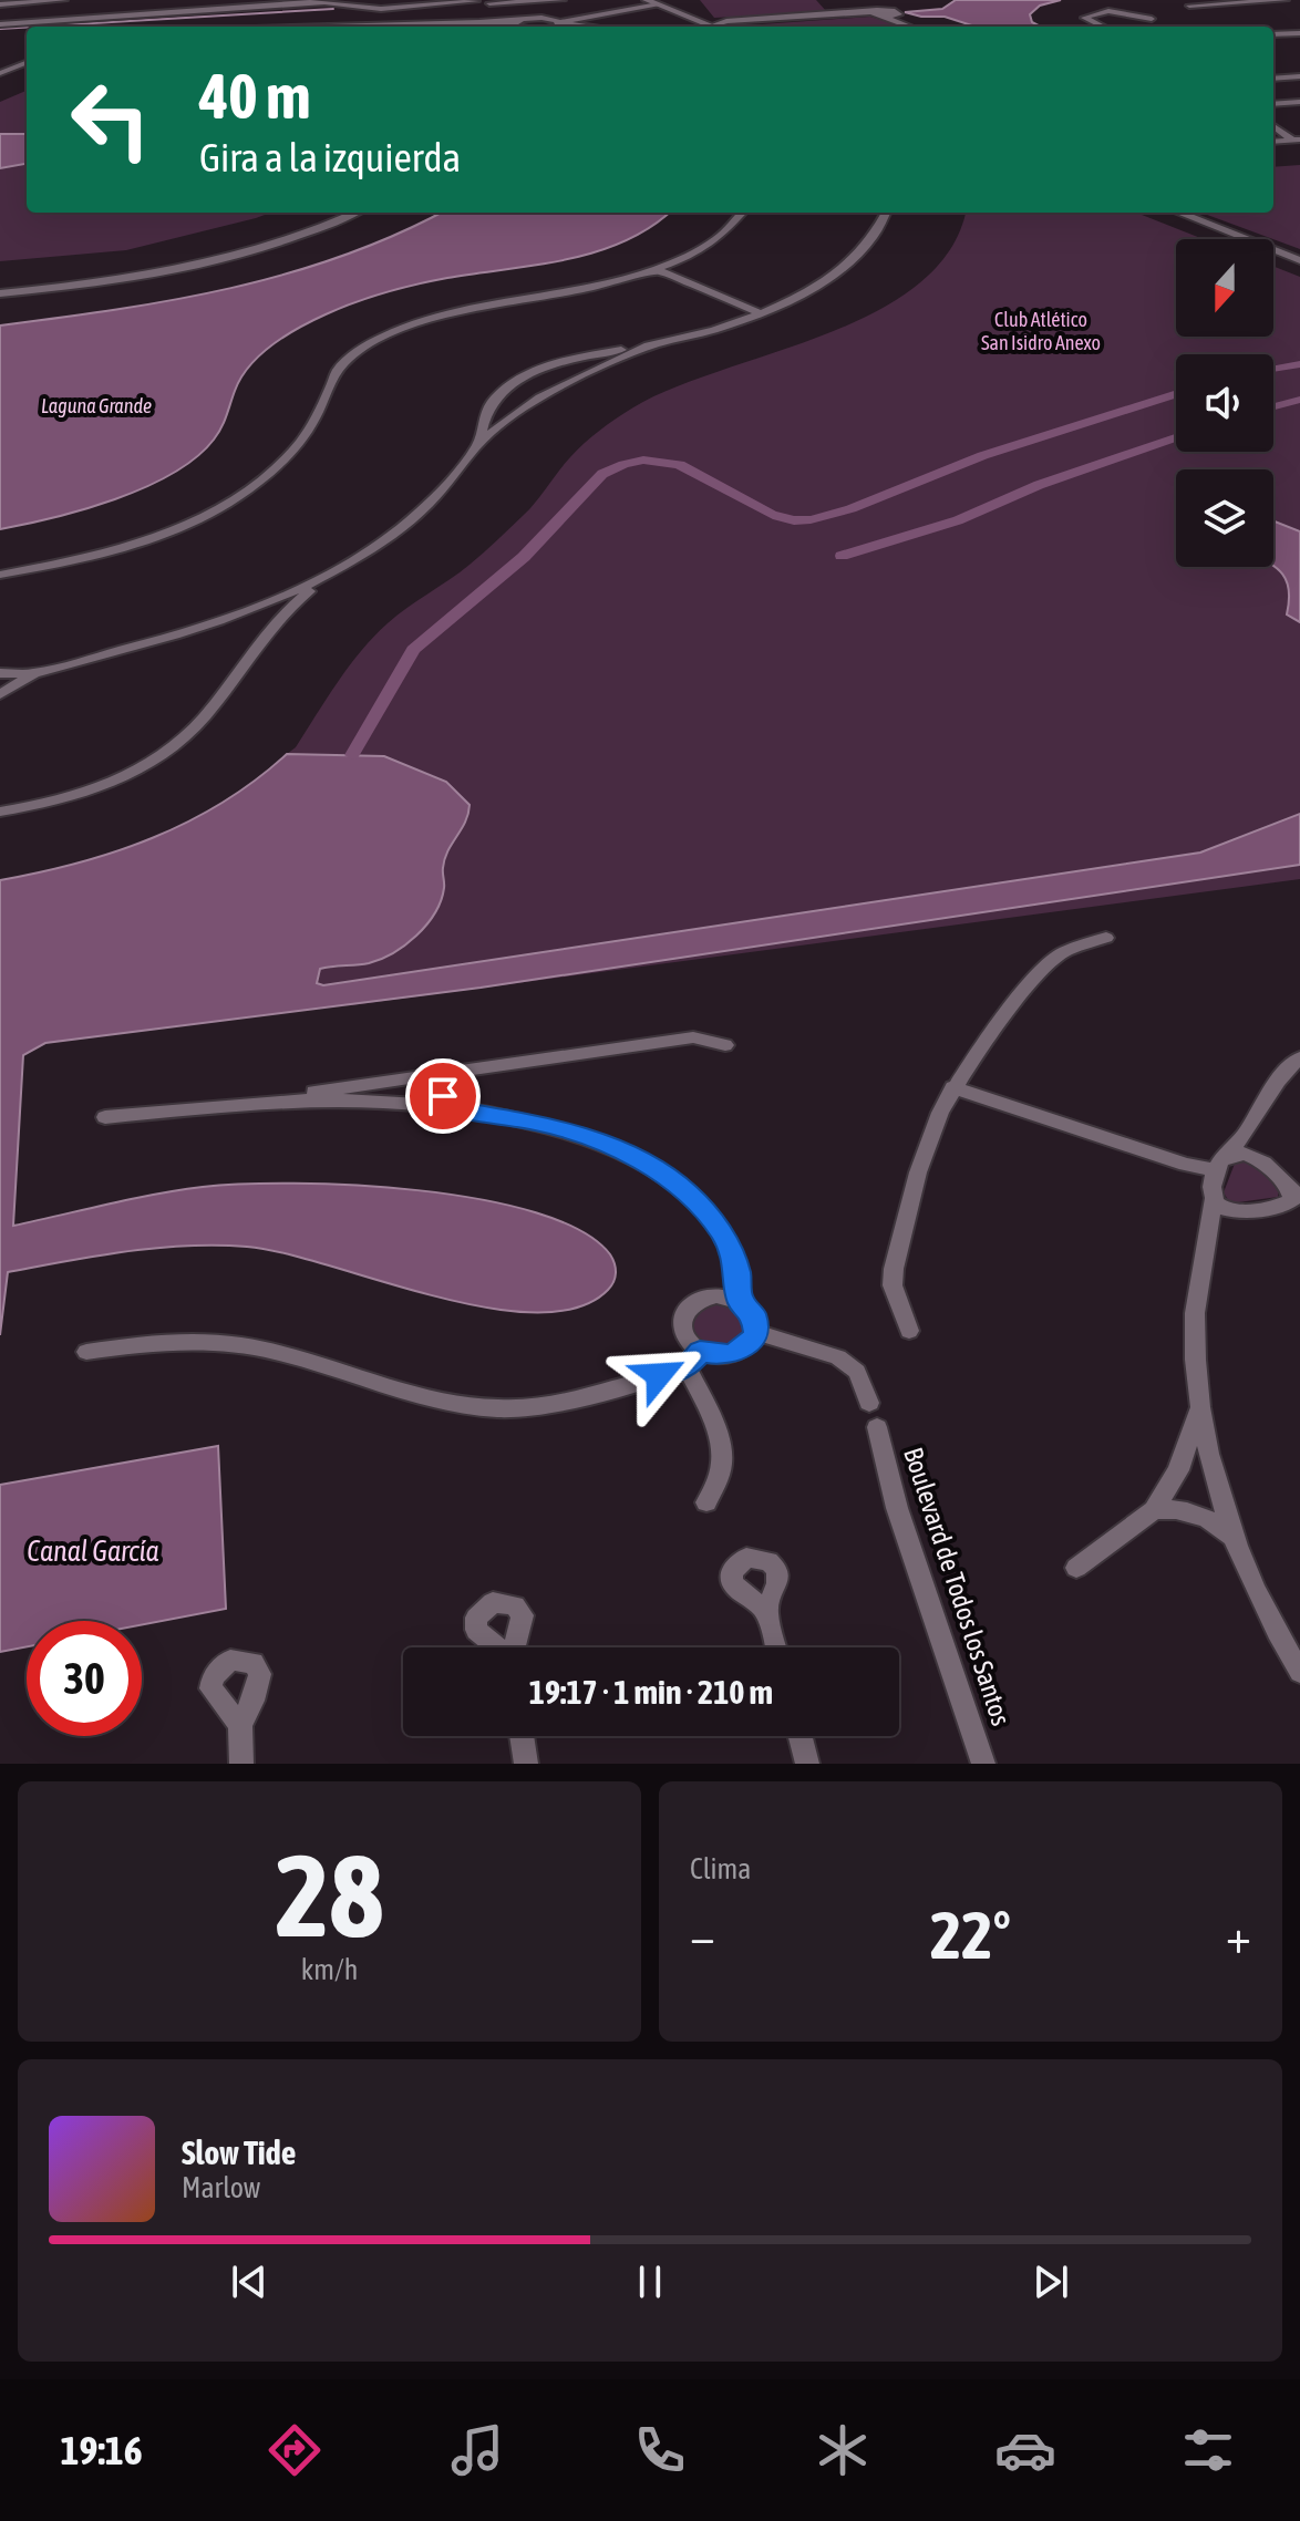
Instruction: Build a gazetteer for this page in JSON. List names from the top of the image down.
{
  "streets": {
    "street": ["Boulevard de Todos los Santos"]
  },
  "water": ["Laguna Grande", "Canal García"],
  "parks": ["Club Atlético San Isidro Anexo"],
  "north": "bottom",
  "page": {
    "turn": ["40 m", "Gira a la izquierda"],
    "limit": "30",
    "trip": "19:17 · 1 min · 210 m",
    "tile": [
      ["28", "km/h"],
      "Clima"
    ],
    "heat": ["−", "22°", "+"],
    "song": ["Slow Tide", "Marlow"],
    "tabs": "19:16"
  }
}
